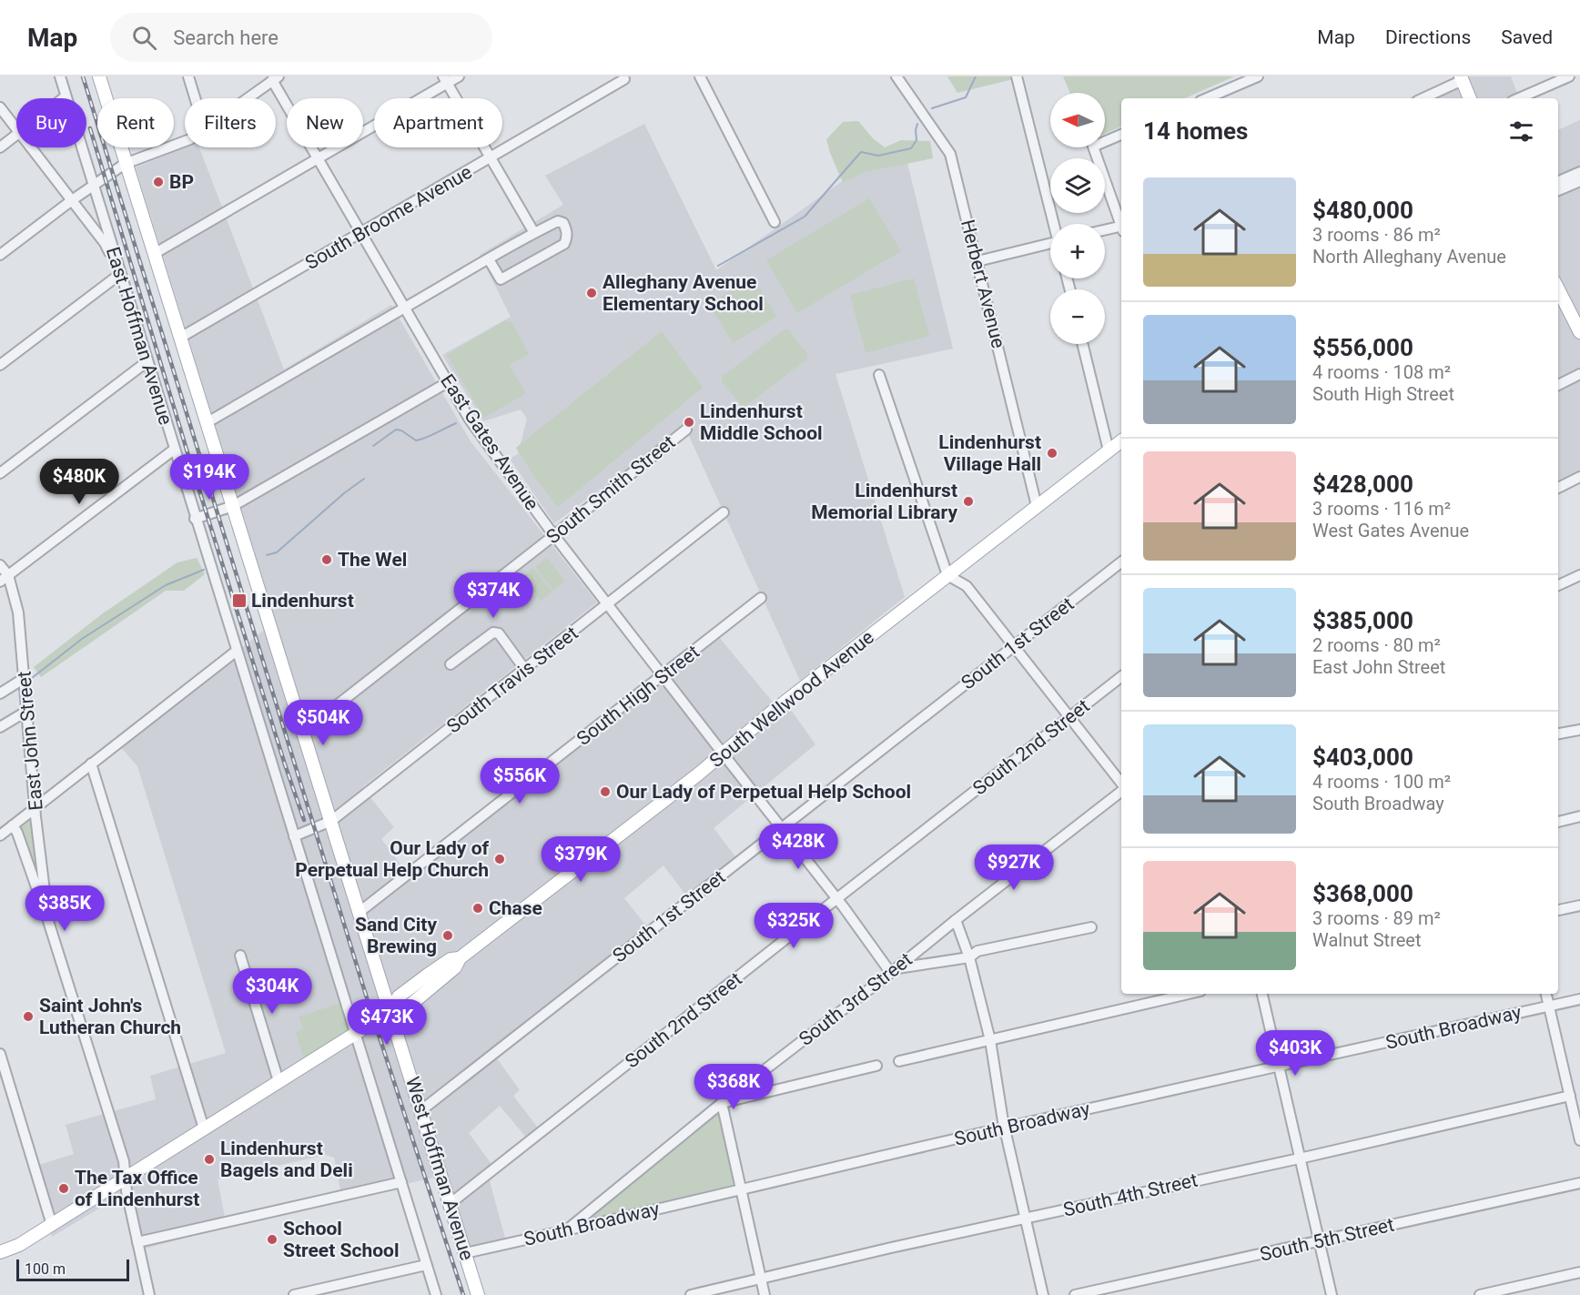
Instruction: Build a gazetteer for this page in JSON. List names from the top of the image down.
{
  "streets": {
    "main road": ["East Hoffman Avenue", "South Wellwood Avenue", "West Hoffman Avenue"],
    "street": [
      "South Broome Avenue",
      "Herbert Avenue",
      "East Gates Avenue",
      "South Smith Street",
      "South 1st Street",
      "South Travis Street",
      "South High Street",
      "East John Street",
      "South 2nd Street",
      "South 3rd Street",
      "South Broadway",
      "South 4th Street",
      "South 5th Street"
    ]
  },
  "crossings": [
    ["South Broome Avenue", "East Hoffman Avenue"],
    ["South Broome Avenue", "East Gates Avenue"],
    ["Herbert Avenue", "South Wellwood Avenue"],
    ["East Hoffman Avenue", "South Smith Street"],
    ["East Hoffman Avenue", "South Travis Street"],
    ["East Hoffman Avenue", "South High Street"],
    ["East Hoffman Avenue", "South Wellwood Avenue"],
    ["East Hoffman Avenue", "West Hoffman Avenue"],
    ["East Gates Avenue", "South Smith Street"],
    ["East Gates Avenue", "South 1st Street"],
    ["East Gates Avenue", "South Travis Street"],
    ["East Gates Avenue", "South High Street"],
    ["East Gates Avenue", "South Wellwood Avenue"],
    ["East Gates Avenue", "South 2nd Street"],
    ["East Gates Avenue", "South 3rd Street"],
    ["South 1st Street", "West Hoffman Avenue"],
    ["South Wellwood Avenue", "East John Street"],
    ["South Wellwood Avenue", "West Hoffman Avenue"],
    ["South 2nd Street", "West Hoffman Avenue"],
    ["South 3rd Street", "South Broadway"],
    ["South Broadway", "West Hoffman Avenue"]
  ],
  "places": {
    "other": [
      "BP",
      "Alleghany Avenue Elementary School",
      "Lindenhurst Middle School",
      "Lindenhurst Village Hall",
      "Lindenhurst Memorial Library",
      "The Wel",
      "Our Lady of Perpetual Help School",
      "Our Lady of Perpetual Help Church",
      "Chase",
      "Sand City Brewing",
      "Saint John's Lutheran Church",
      "Lindenhurst Bagels and Deli",
      "The Tax Office of Lindenhurst",
      "School Street School"
    ],
    "transit": ["Lindenhurst"]
  },
  "scale_bar": "100 m",
  "north": "left",
  "page": {
    "header": "Map",
    "search": "Search here",
    "nav": ["Map", "Directions", "Saved"],
    "map_buttons": ["+", "−"],
    "chip": [
      "Buy",
      "Rent",
      "Filters",
      "New",
      "Apartment"
    ],
    "heading": "14 homes",
    "list": [
      {
        "name": "$480,000",
        "note": "3 rooms · 86 m² · North Alleghany Avenue"
      },
      {
        "name": "$556,000",
        "note": "4 rooms · 108 m² · South High Street"
      },
      {
        "name": "$428,000",
        "note": "3 rooms · 116 m² · West Gates Avenue"
      },
      {
        "name": "$385,000",
        "note": "2 rooms · 80 m² · East John Street"
      },
      {
        "name": "$403,000",
        "note": "4 rooms · 100 m² · South Broadway"
      },
      {
        "name": "$368,000",
        "note": "3 rooms · 89 m² · Walnut Street"
      }
    ],
    "price": [
      "$194K",
      "$480K",
      "$374K",
      "$504K",
      "$556K",
      "$428K",
      "$379K",
      "$927K",
      "$385K",
      "$325K",
      "$304K",
      "$473K",
      "$403K",
      "$368K"
    ],
    "scale": "100 m"
  }
}
